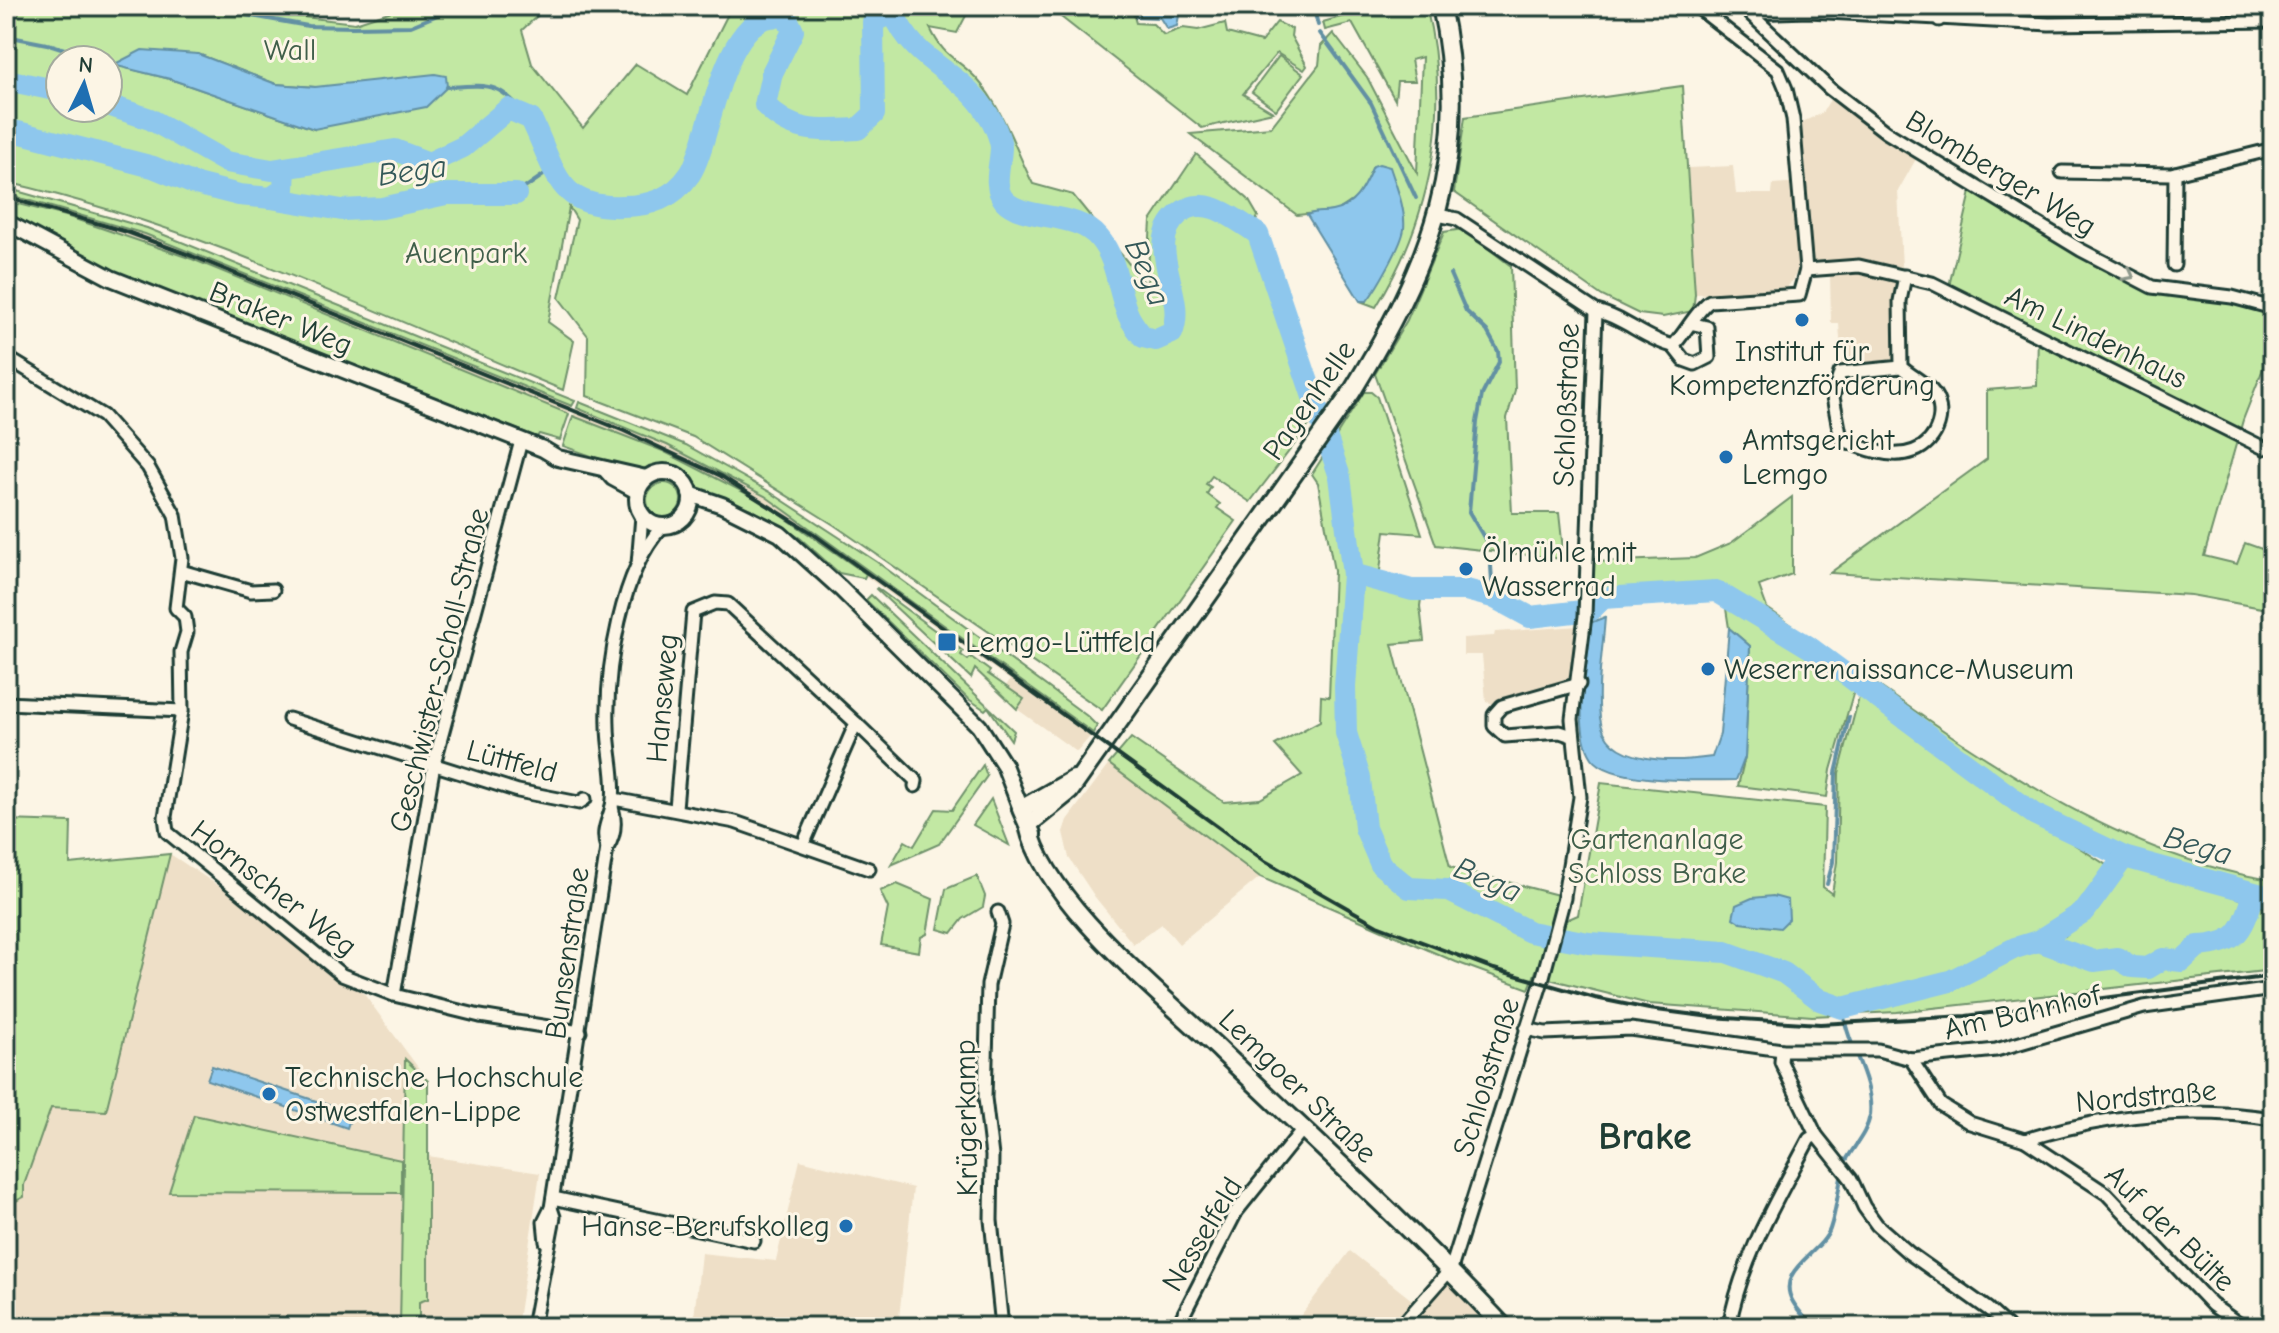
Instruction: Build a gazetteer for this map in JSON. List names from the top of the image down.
{
  "streets": {
    "main road": ["Pagenhelle", "Lemgoer Straße"],
    "street": [
      "Blomberger Weg",
      "Braker Weg",
      "Am Lindenhaus",
      "Schloßstraße",
      "Geschwister-Scholl-Straße",
      "Hanseweg",
      "Lüttfeld",
      "Hornscher Weg",
      "Bunsenstraße",
      "Am Bahnhof",
      "Nordstraße",
      "Krügerkamp",
      "Auf der Bülte",
      "Nesselfeld"
    ]
  },
  "crossings": [
    ["Braker Weg", "Pagenhelle"],
    ["Braker Weg", "Geschwister-Scholl-Straße"],
    ["Braker Weg", "Bunsenstraße"],
    ["Braker Weg", "Lemgoer Straße"],
    ["Pagenhelle", "Schloßstraße"],
    ["Pagenhelle", "Lemgoer Straße"],
    ["Schloßstraße", "Am Bahnhof"],
    ["Schloßstraße", "Lemgoer Straße"],
    ["Geschwister-Scholl-Straße", "Lüttfeld"],
    ["Geschwister-Scholl-Straße", "Hornscher Weg"],
    ["Hornscher Weg", "Bunsenstraße"],
    ["Am Bahnhof", "Auf der Bülte"],
    ["Lemgoer Straße", "Nesselfeld"],
    ["Nordstraße", "Auf der Bülte"]
  ],
  "one_way": ["Blomberger Weg"],
  "districts": ["Brake"],
  "water": ["Bega"],
  "parks": ["Wall", "Auenpark", "Gartenanlage Schloss Brake"],
  "places": {
    "other": [
      "Institut für Kompetenzförderung",
      "Amtsgericht Lemgo",
      "Ölmühle mit Wasserrad",
      "Weserrenaissance-Museum",
      "Technische Hochschule Ostwestfalen-Lippe",
      "Hanse-Berufskolleg"
    ],
    "transit": ["Lemgo-Lüttfeld"]
  },
  "north": "top"
}
